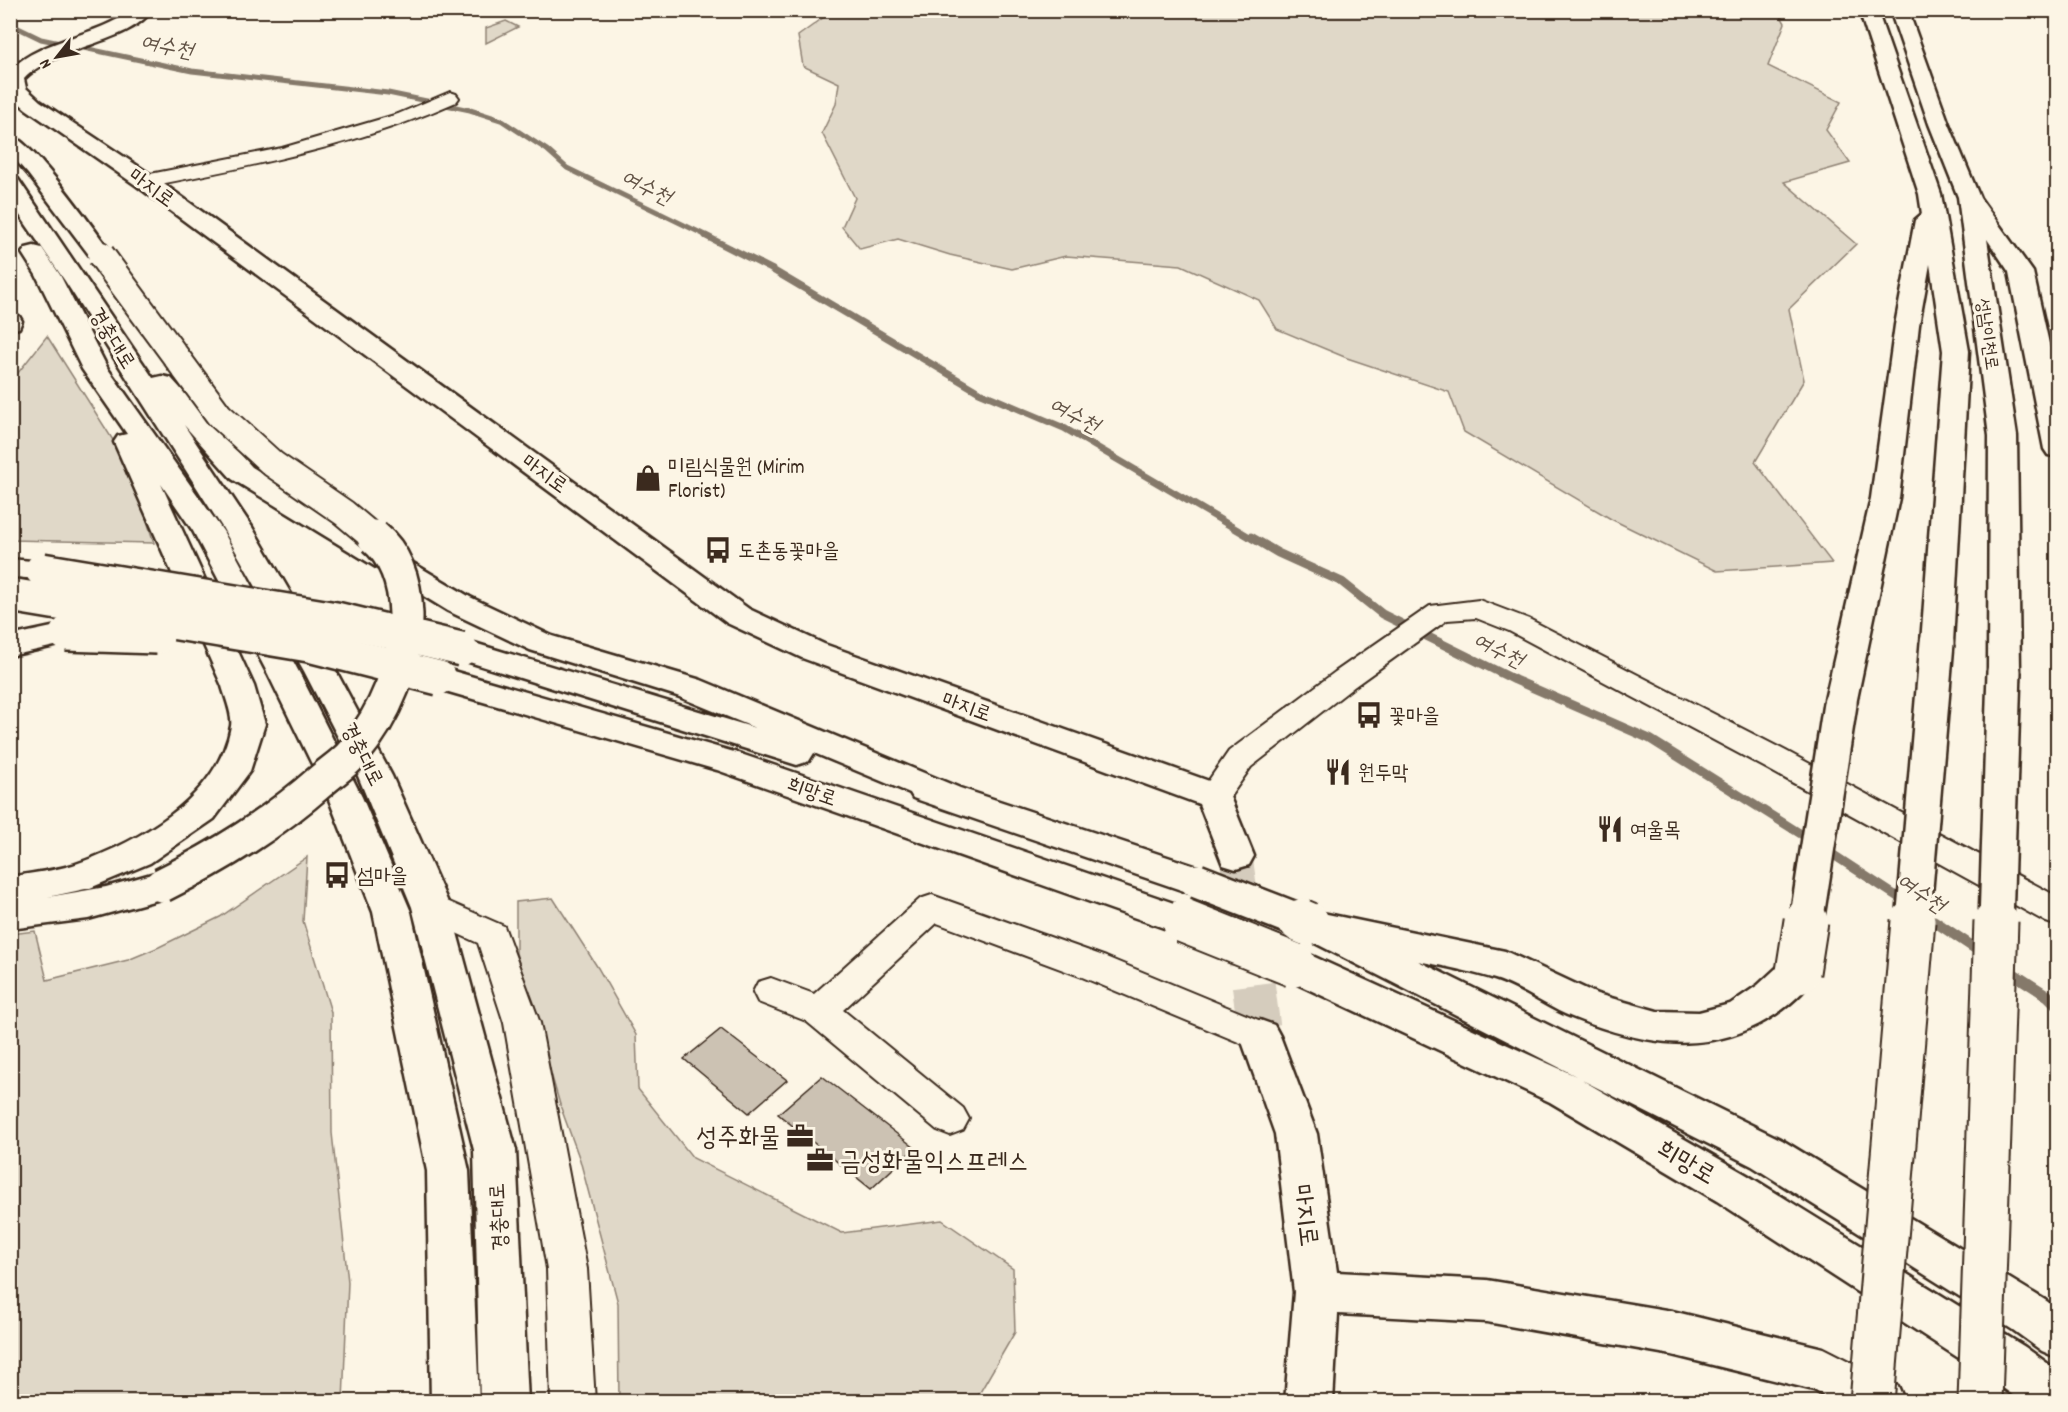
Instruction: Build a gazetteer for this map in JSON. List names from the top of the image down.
{
  "streets": {
    "main road": [
      "마지로",
      "성남이천로",
      "경충대로",
      "희망로"
    ]
  },
  "water": ["여수천"],
  "places": {
    "shop": ["미림식물원 (Mirim Florist)"],
    "bus stop": ["도촌동꽃마을", "꽃마을", "섬마을"],
    "restaurant": ["원두막", "여울목"],
    "office": ["성주화물", "금성화물익스프레스"]
  },
  "north": "bottom left"
}
